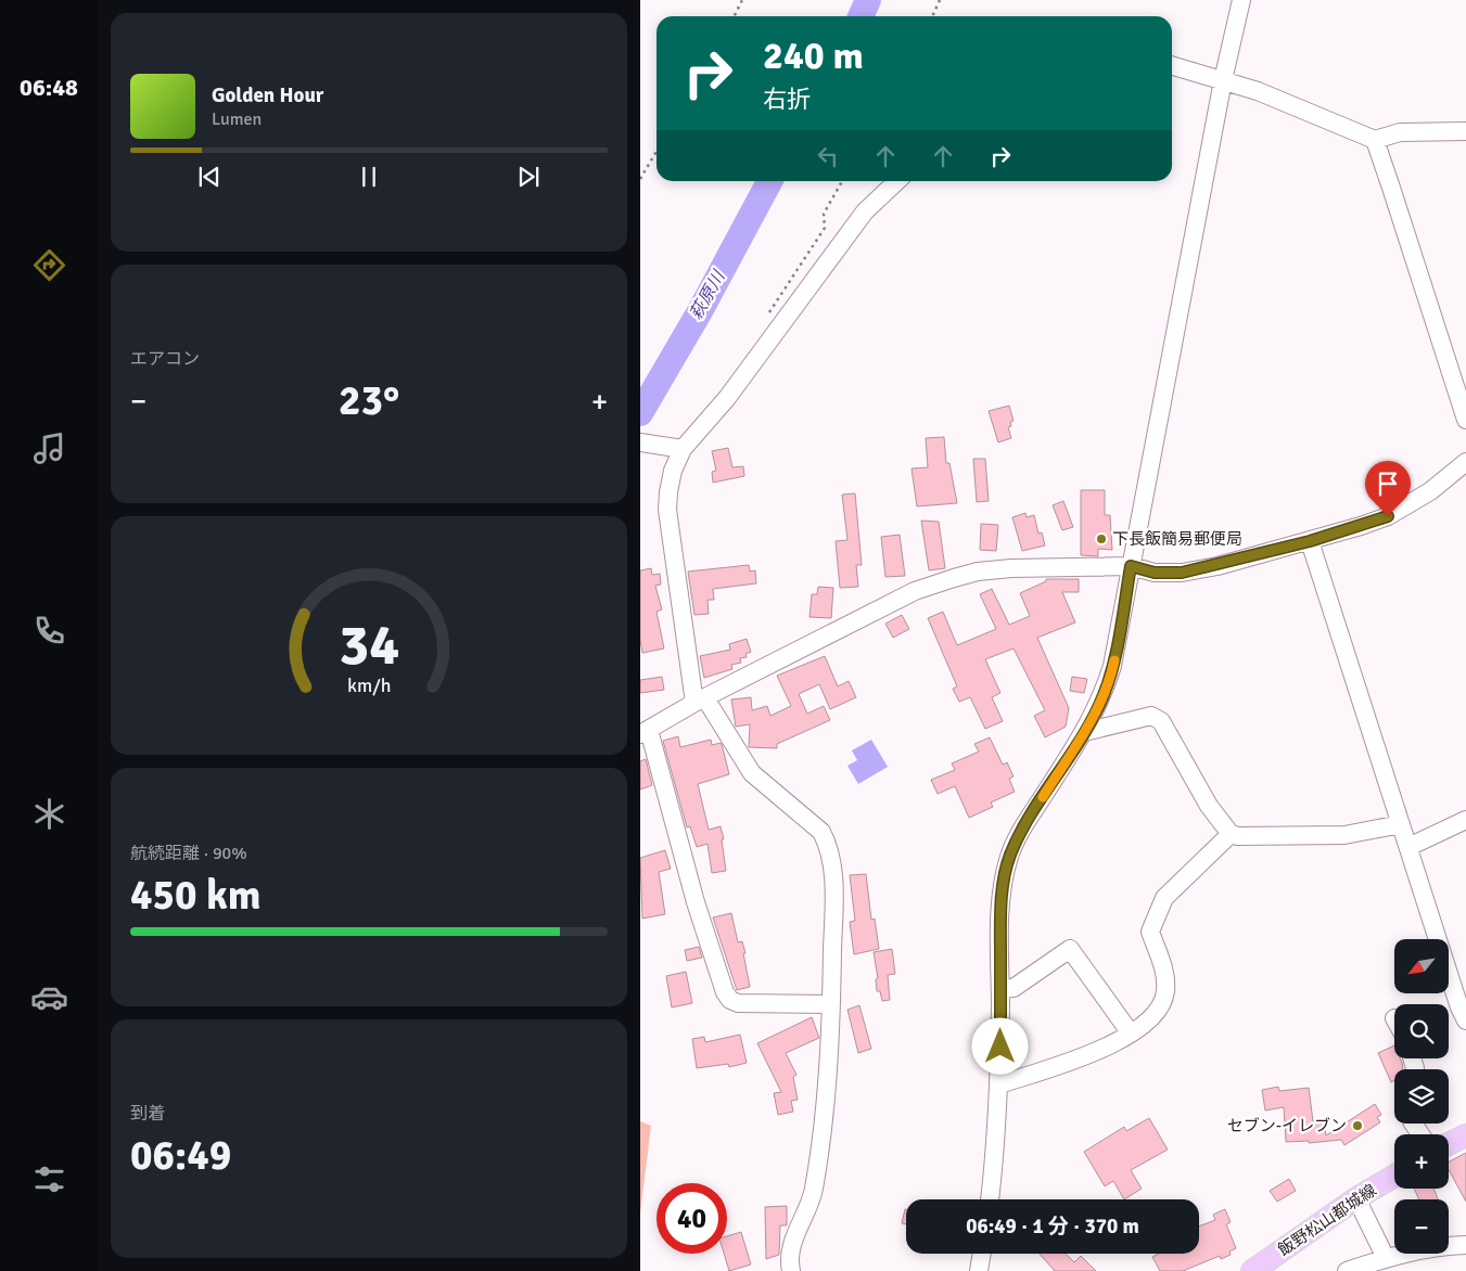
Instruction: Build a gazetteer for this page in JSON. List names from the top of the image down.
{
  "streets": {
    "main road": ["飯野松山都城線"]
  },
  "water": ["萩原川"],
  "places": ["下長飯簡易郵便局", "セブン-イレブン"],
  "north": "bottom left",
  "page": {
    "tabs": "06:48",
    "turn": ["240 m", "右折"],
    "song": ["Golden Hour", "Lumen"],
    "tile": [
      "エアコン",
      ["航続距離 · 90%", "450 km"],
      ["到着", "06:49"]
    ],
    "heat": ["−", "23°", "+"],
    "map_buttons": ["+", "−"],
    "limit": "40",
    "trip": "06:49 · 1 分 · 370 m",
    "gauge": ["34", "km/h"]
  }
}
